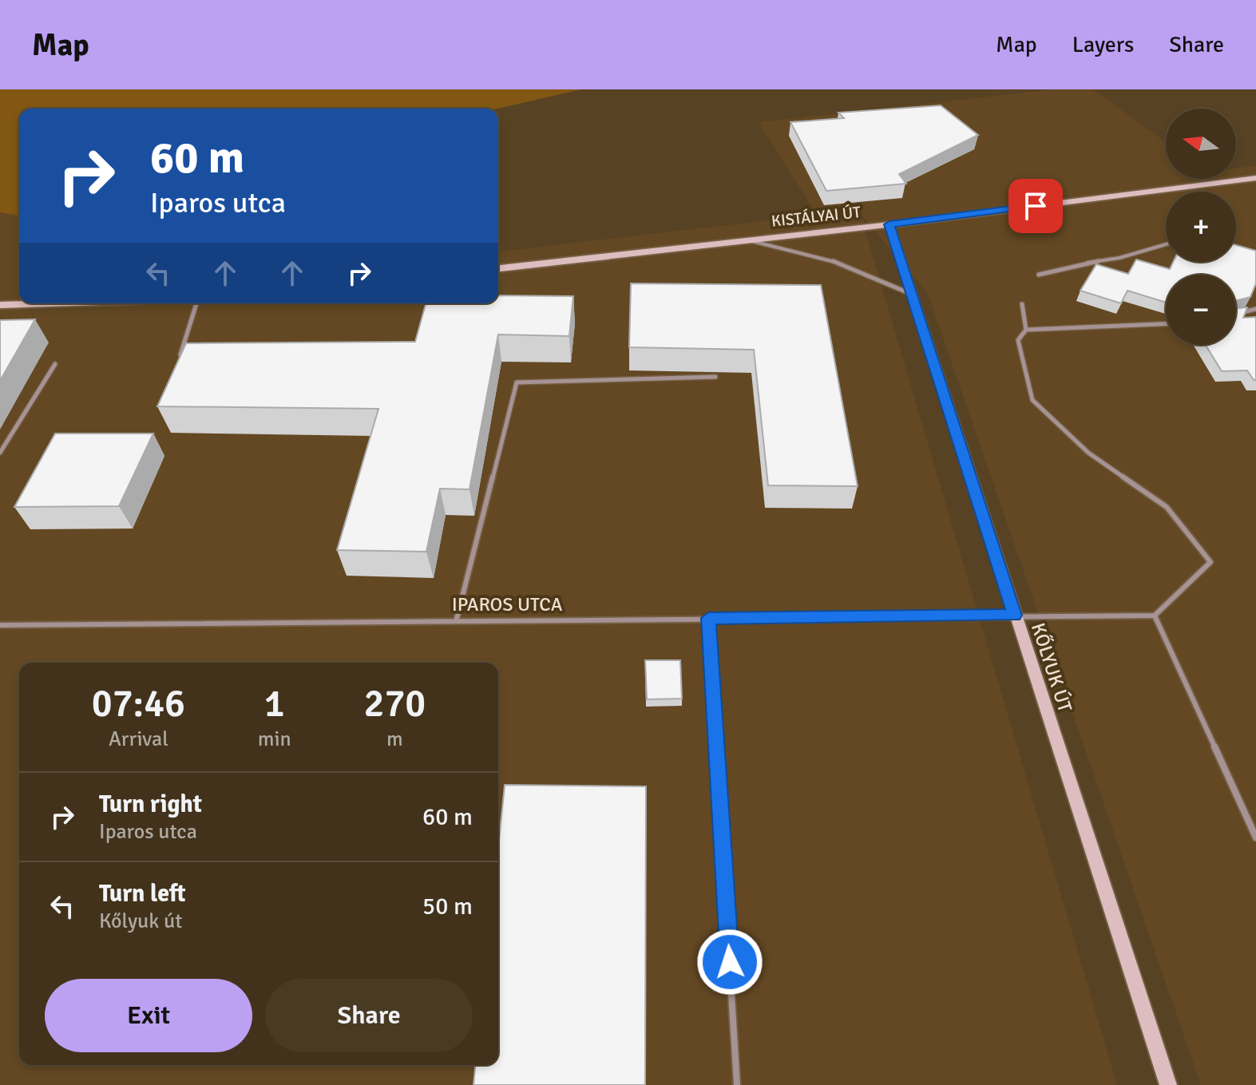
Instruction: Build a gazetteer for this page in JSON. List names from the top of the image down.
{
  "streets": {
    "main road": ["KISTÁLYAI ÚT", "KŐLYUK ÚT"],
    "lane": ["IPAROS UTCA"]
  },
  "crossings": [
    ["KISTÁLYAI ÚT", "KŐLYUK ÚT"],
    ["IPAROS UTCA", "KŐLYUK ÚT"]
  ],
  "north": "left",
  "page": {
    "header": "Map",
    "nav": ["Map", "Layers", "Share"],
    "map_buttons": ["+", "−"],
    "turn": ["60 m", "Iparos utca"],
    "eta": [
      "07:46",
      "Arrival",
      "1",
      "min",
      "270",
      "m"
    ],
    "list": [
      {
        "name": "Turn right",
        "note": "Iparos utca",
        "value": "60 m"
      },
      {
        "name": "Turn left",
        "note": "Kőlyuk út",
        "value": "50 m"
      }
    ],
    "buttons": ["Exit", "Share"]
  }
}
